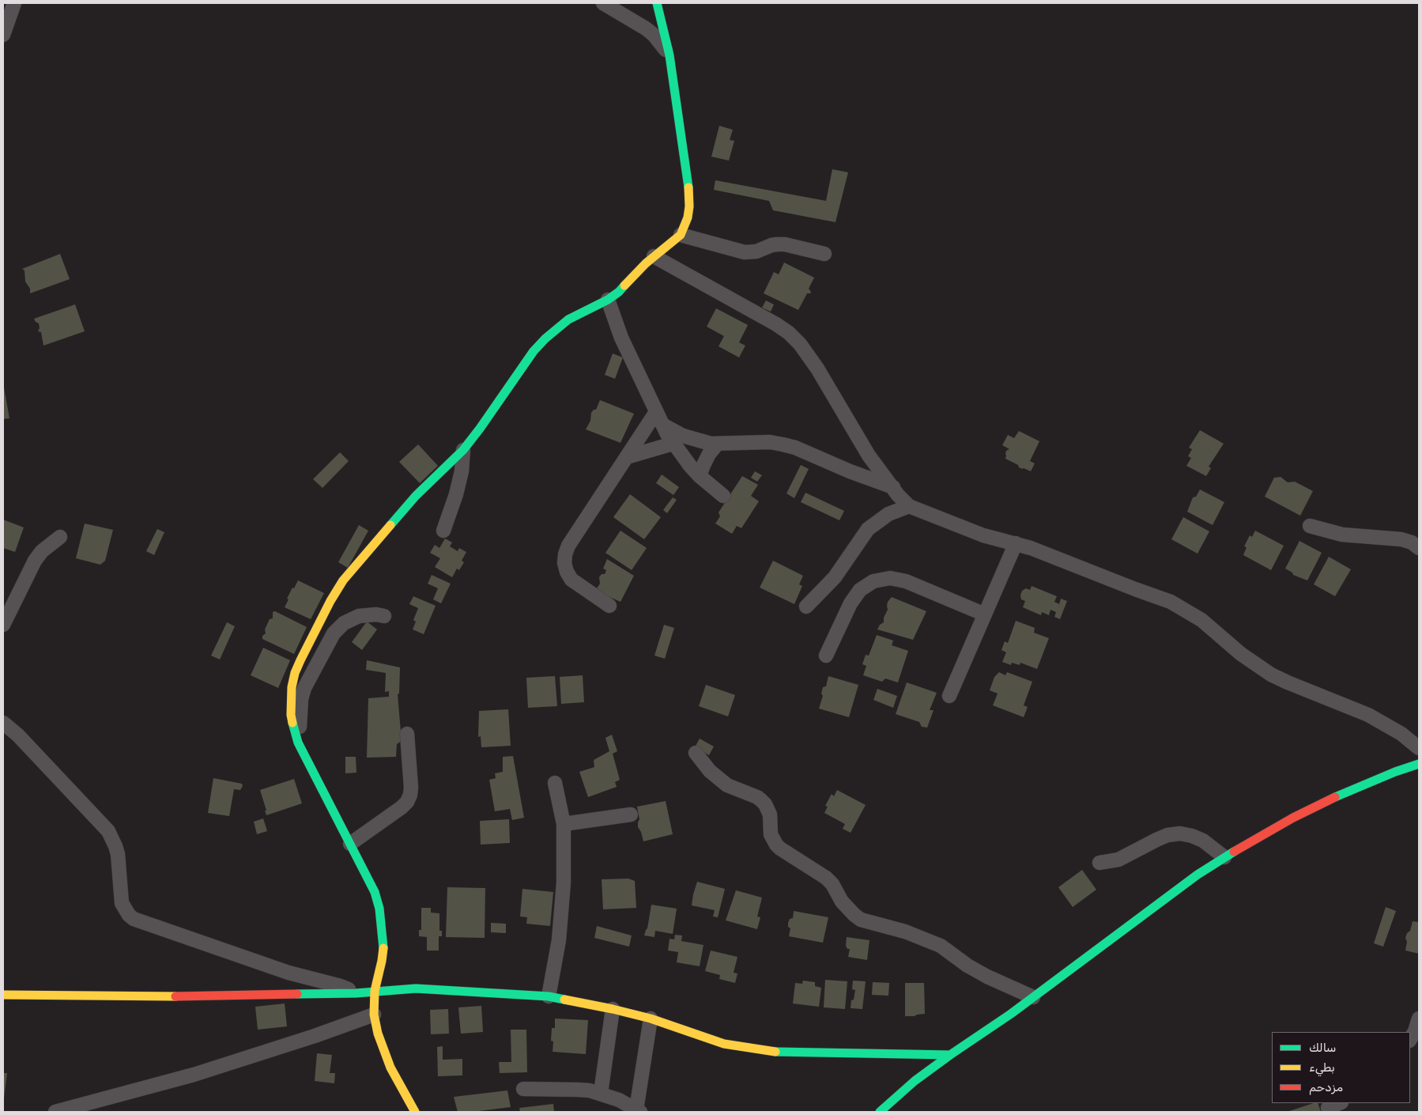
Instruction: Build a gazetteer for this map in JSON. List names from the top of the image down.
{
  "legend": ["سالك", "بطيء", "مزدحم"]
}
